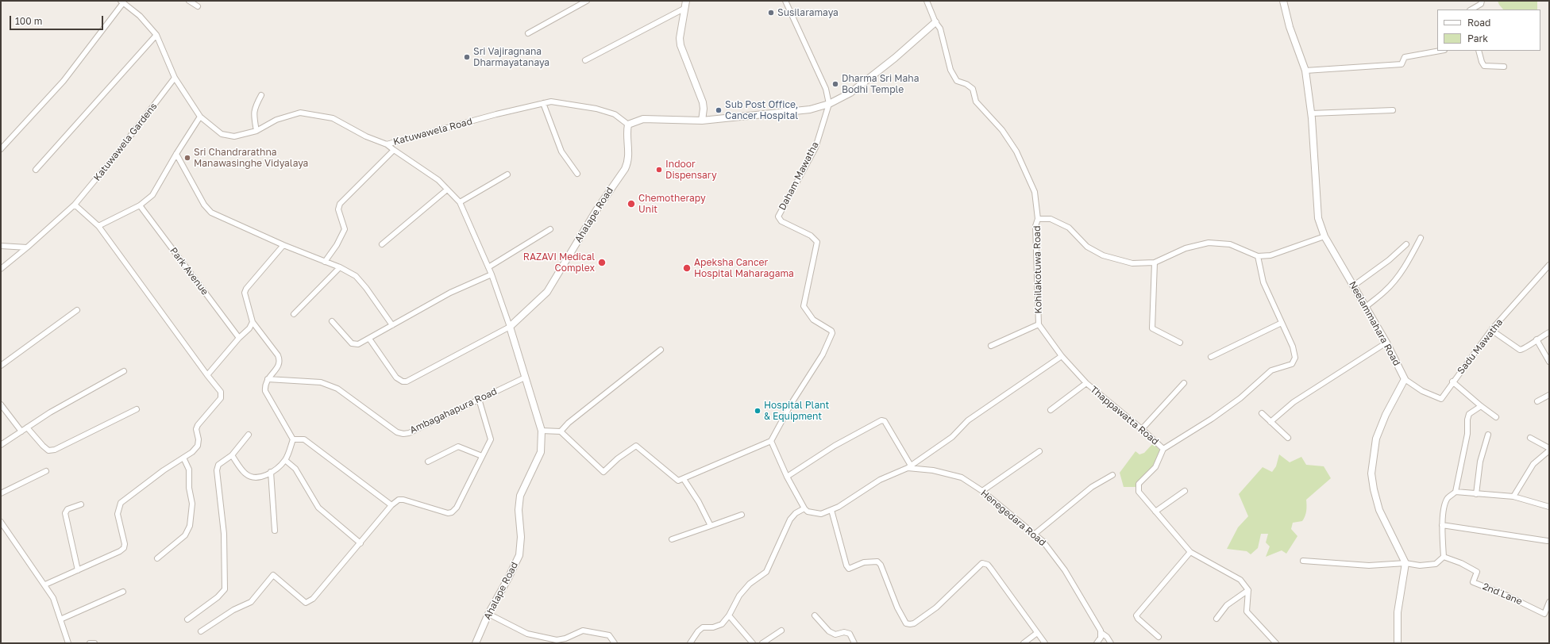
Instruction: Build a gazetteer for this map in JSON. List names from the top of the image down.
{
  "streets": {
    "street": [
      "Katuwawela Road",
      "Katuwawela Gardens",
      "Daham Mawatha",
      "Ahalape Road",
      "Kohilakotuwa Road",
      "Park Avenue",
      "Neelammahara Road",
      "Sadu Mawatha",
      "Ambagahapura Road",
      "Thappawatta Road",
      "Henegedara Road",
      "2nd Lane"
    ]
  },
  "crossings": [
    ["Katuwawela Road", "Katuwawela Gardens"],
    ["Katuwawela Road", "Ahalape Road"],
    ["Ahalape Road", "Ambagahapura Road"],
    ["Kohilakotuwa Road", "Neelammahara Road"],
    ["Kohilakotuwa Road", "Thappawatta Road"],
    ["Neelammahara Road", "Sadu Mawatha"]
  ],
  "places": [
    "Susilaramaya",
    "Sri Vajiragnana Dharmayatanaya",
    "Dharma Sri Maha Bodhi Temple",
    "Sub Post Office, Cancer Hospital",
    "Sri Chandrarathna Manawasinghe Vidyalaya",
    "Indoor Dispensary",
    "Chemotherapy Unit",
    "RAZAVI Medical Complex",
    "Apeksha Cancer Hospital Maharagama",
    "Hospital Plant & Equipment"
  ],
  "legend": ["Road", "Park"],
  "scale_bar": "100 m"
}
